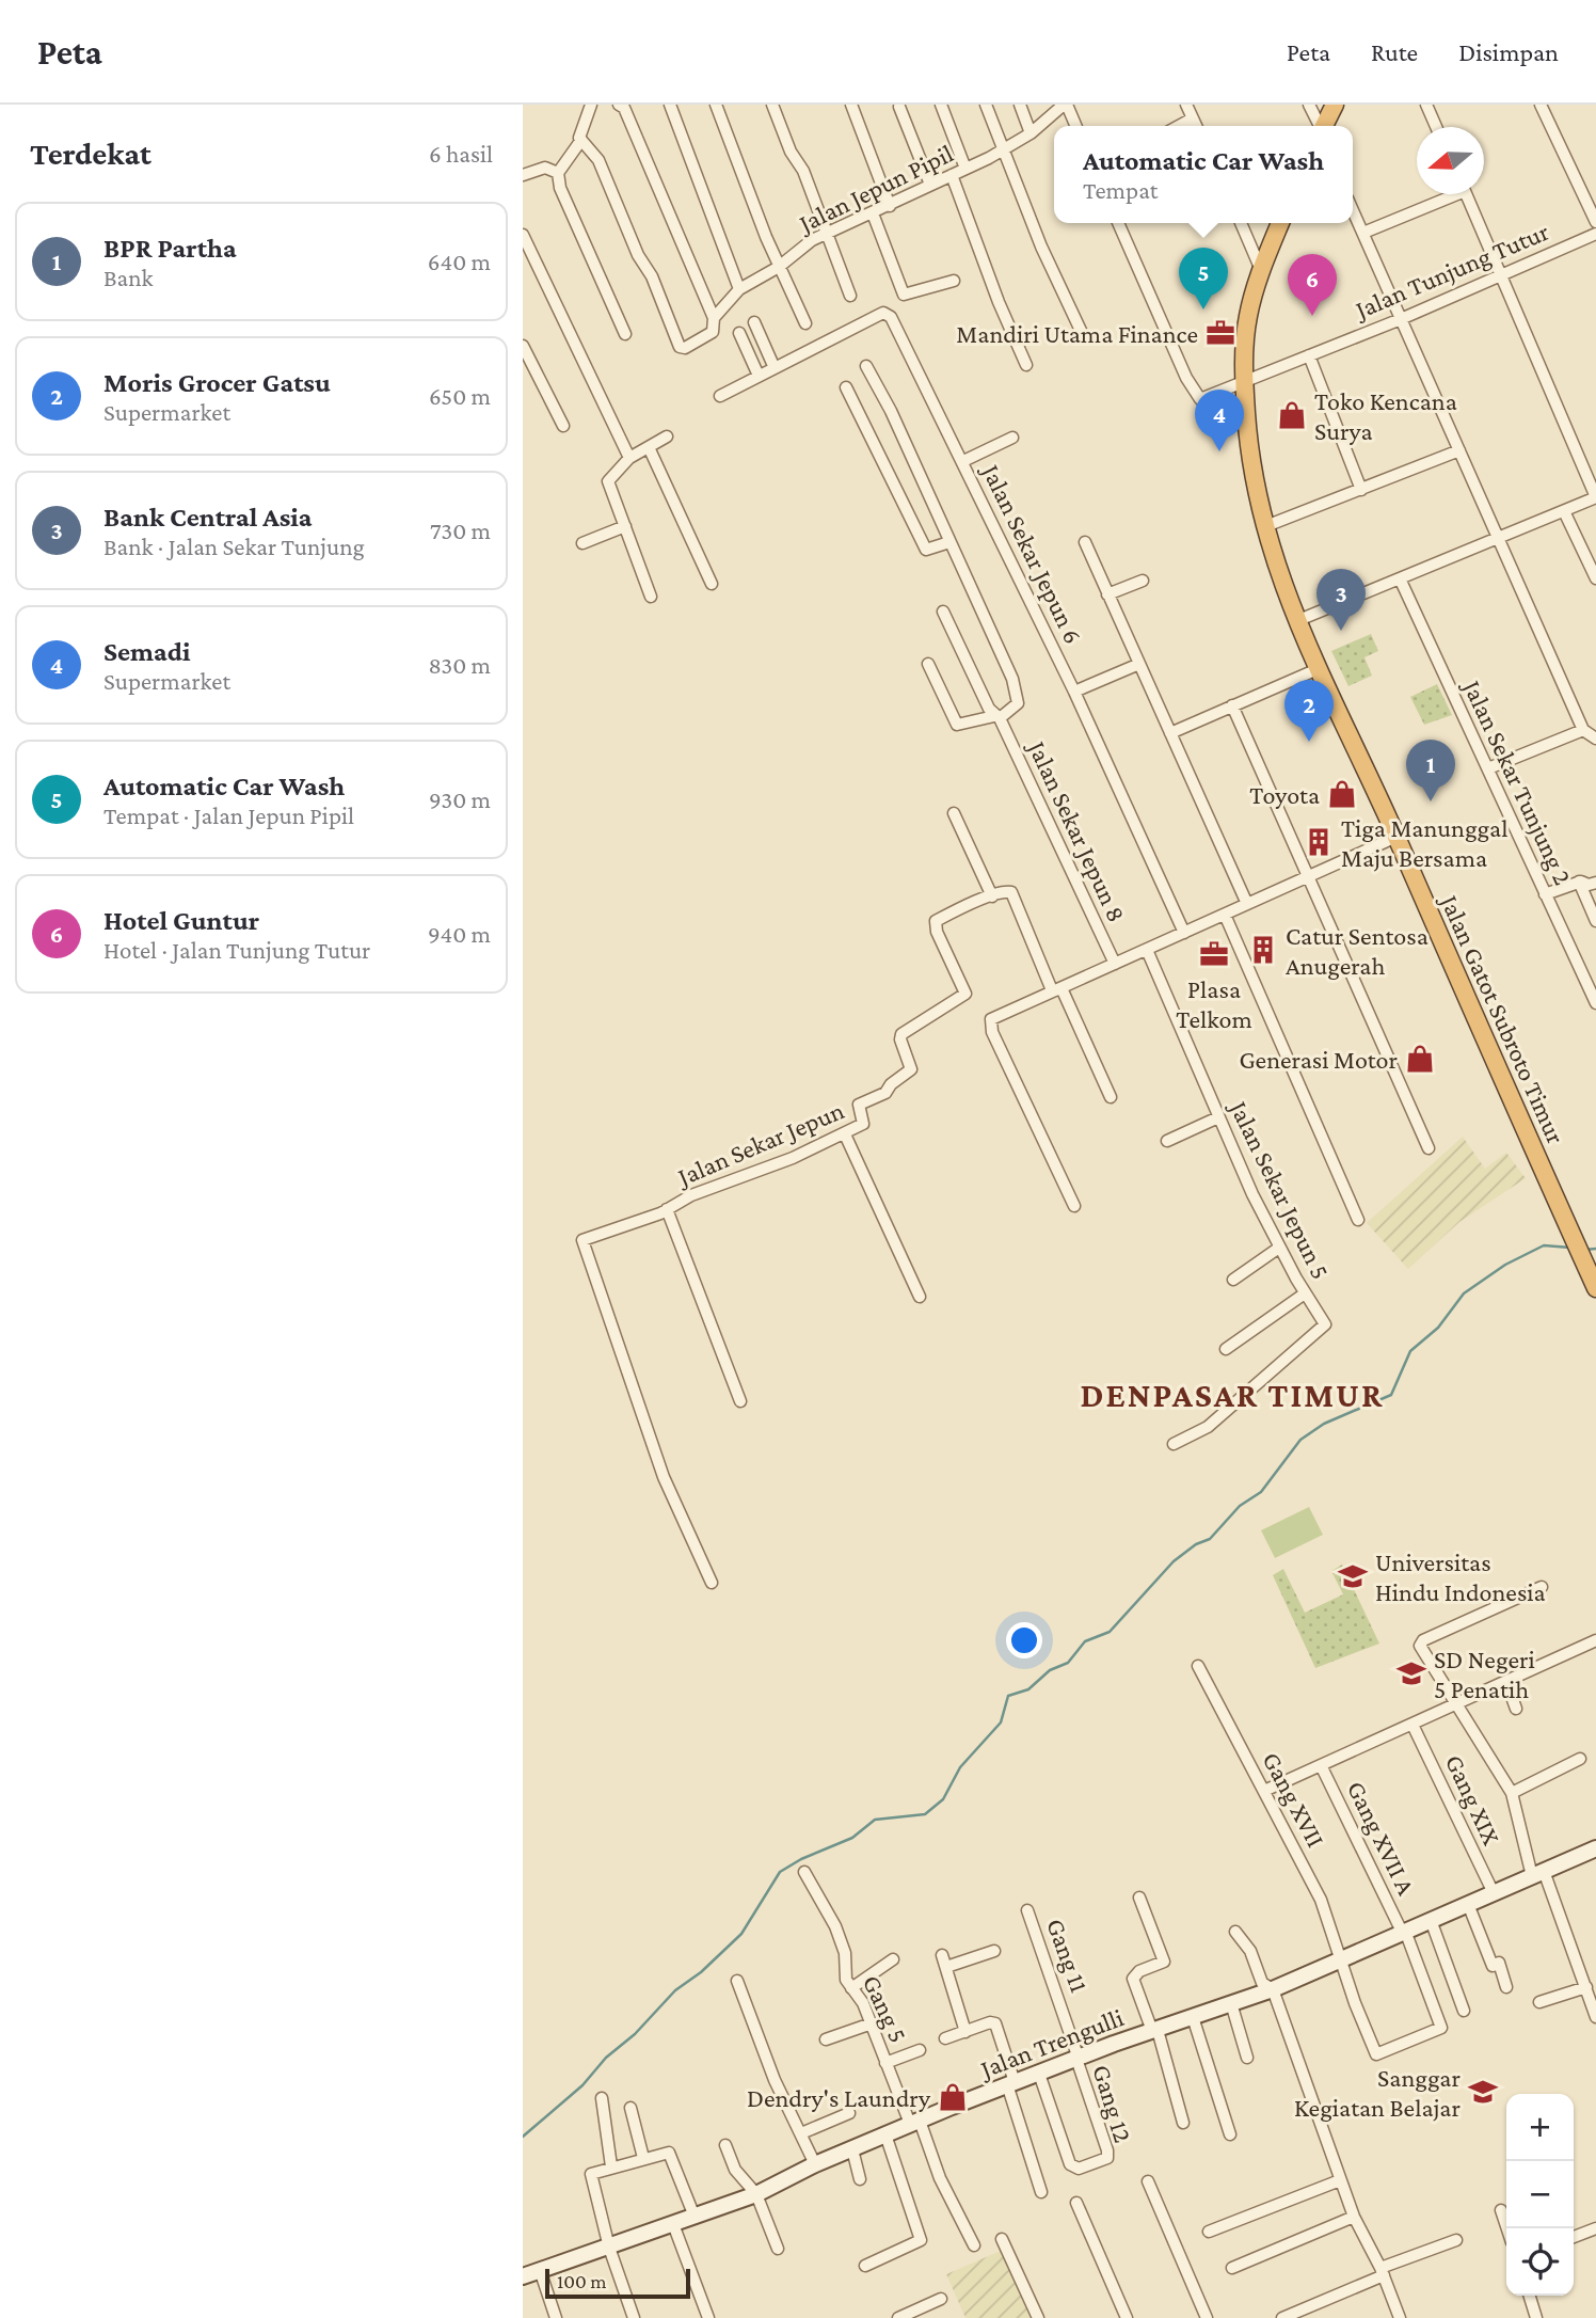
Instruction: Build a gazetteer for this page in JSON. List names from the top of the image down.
{
  "streets": {
    "highway": ["Jalan Gatot Subroto Timur"],
    "main road": ["Jalan Trengulli"],
    "street": [
      "Jalan Jepun Pipil",
      "Jalan Tunjung Tutur",
      "Jalan Sekar Jepun 6",
      "Jalan Sekar Tunjung 2",
      "Jalan Sekar Jepun 8",
      "Jalan Sekar Jepun",
      "Jalan Sekar Jepun 5",
      "Gang XVII",
      "Gang XIX",
      "Gang XVII A",
      "Gang 11",
      "Gang 5",
      "Gang 12"
    ]
  },
  "crossings": [
    ["Jalan Tunjung Tutur", "Jalan Gatot Subroto Timur"],
    ["Gang XVII", "Gang XVII A"],
    ["Gang XVII", "Jalan Trengulli"],
    ["Gang XIX", "Jalan Trengulli"],
    ["Gang XVII A", "Jalan Trengulli"],
    ["Gang 11", "Jalan Trengulli"],
    ["Gang 11", "Gang 12"],
    ["Gang 5", "Jalan Trengulli"],
    ["Jalan Trengulli", "Gang 12"]
  ],
  "districts": ["DENPASAR TIMUR"],
  "places": {
    "office": ["Mandiri Utama Finance", "Plasa Telkom"],
    "shop": [
      "Toko Kencana Surya",
      "Toyota",
      "Generasi Motor",
      "Dendry's Laundry"
    ],
    "building": ["Tiga Manunggal Maju Bersama", "Catur Sentosa Anugerah"],
    "school or university": ["Universitas Hindu Indonesia", "SD Negeri 5 Penatih", "Sanggar Kegiatan Belajar"]
  },
  "scale_bar": "100 m",
  "north": "left",
  "page": {
    "header": "Peta",
    "nav": ["Peta", "Rute", "Disimpan"],
    "heading": ["Terdekat", "6 hasil"],
    "popup": ["Automatic Car Wash", "Tempat"],
    "list": [
      {
        "mark": "1",
        "name": "BPR Partha",
        "note": "Bank",
        "value": "640 m"
      },
      {
        "mark": "2",
        "name": "Moris Grocer Gatsu",
        "note": "Supermarket",
        "value": "650 m"
      },
      {
        "mark": "3",
        "name": "Bank Central Asia",
        "note": "Bank · Jalan Sekar Tunjung",
        "value": "730 m"
      },
      {
        "mark": "4",
        "name": "Semadi",
        "note": "Supermarket",
        "value": "830 m"
      },
      {
        "mark": "5",
        "name": "Automatic Car Wash",
        "note": "Tempat · Jalan Jepun Pipil",
        "value": "930 m"
      },
      {
        "mark": "6",
        "name": "Hotel Guntur",
        "note": "Hotel · Jalan Tunjung Tutur",
        "value": "940 m"
      }
    ],
    "pins": [
      "5",
      "6",
      "4",
      "3",
      "2",
      "1"
    ],
    "map_buttons": ["+", "−"],
    "scale": "100 m"
  }
}
